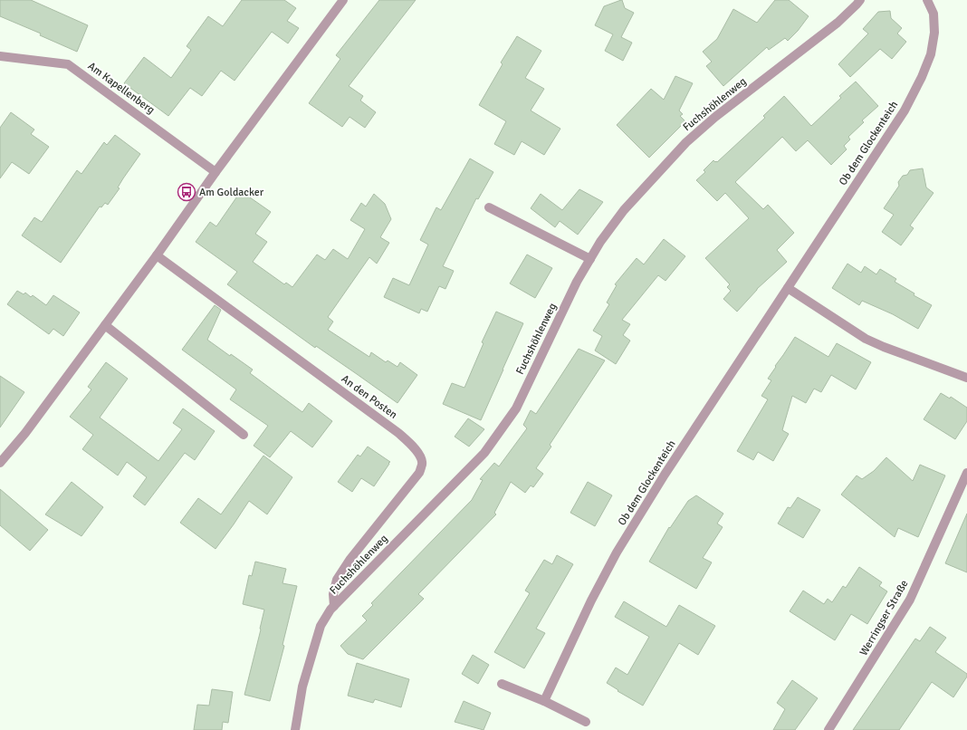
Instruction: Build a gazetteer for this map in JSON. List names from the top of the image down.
{
  "streets": {
    "street": [
      "Am Kapellenberg",
      "Fuchshöhlenweg",
      "Ob dem Glockenteich",
      "An den Posten",
      "Werringser Straße"
    ]
  },
  "crossings": [
    ["Fuchshöhlenweg", "An den Posten"]
  ],
  "places": {
    "bus stop": ["Am Goldacker"]
  }
}
